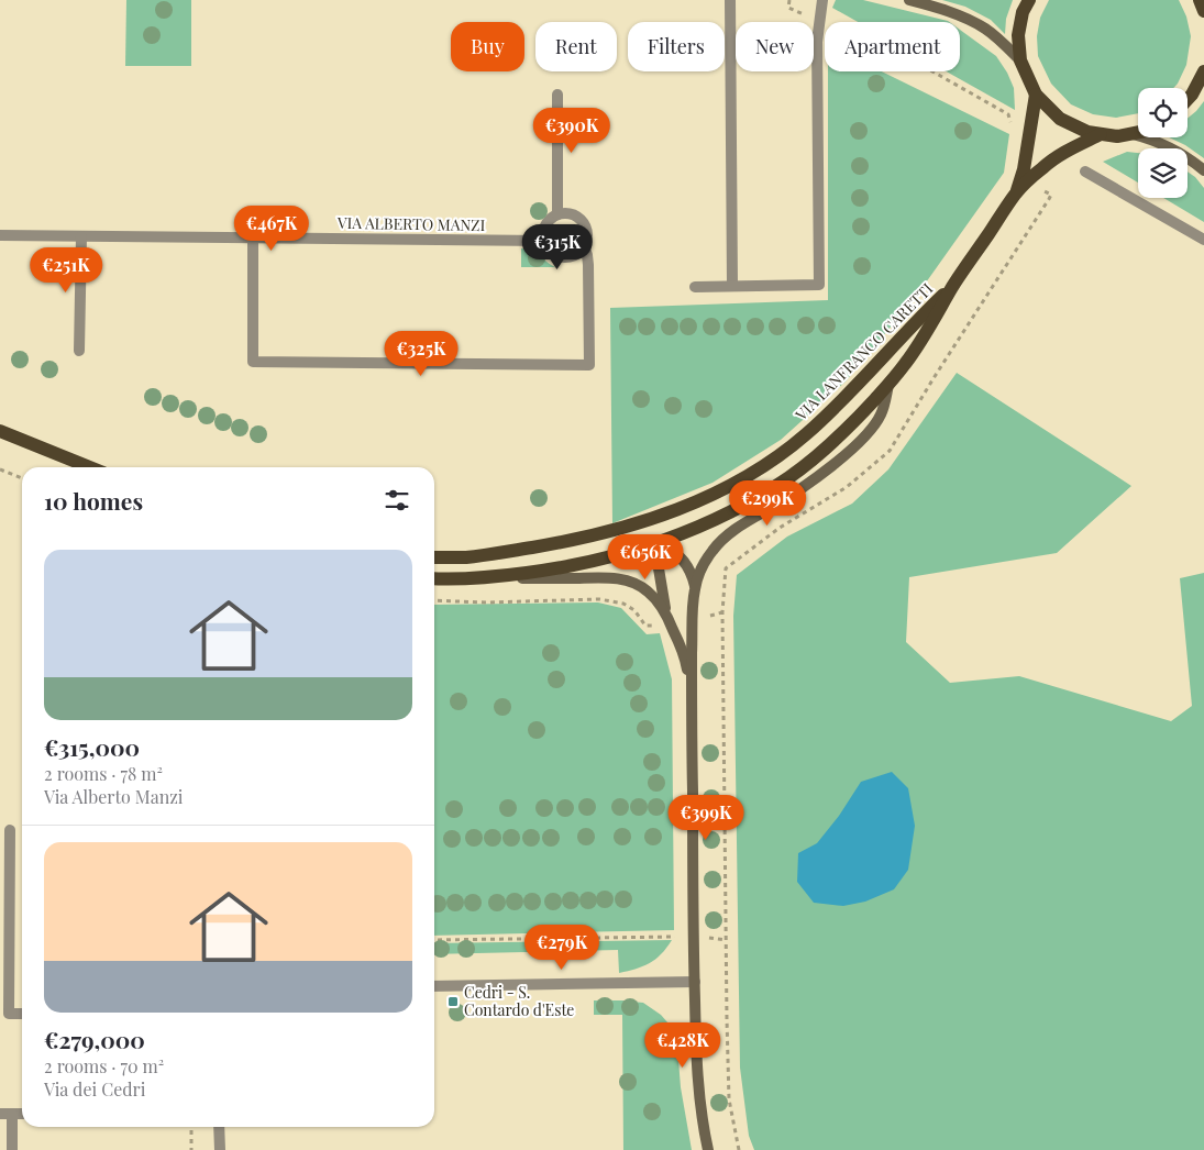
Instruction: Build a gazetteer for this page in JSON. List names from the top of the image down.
{
  "streets": {
    "main road": ["VIA LANFRANCO CARETTI"],
    "street": ["VIA ALBERTO MANZI"]
  },
  "places": {
    "transit": ["Cedri - S. Contardo d'Este"]
  },
  "page": {
    "chip": [
      "Buy",
      "Rent",
      "Filters",
      "New",
      "Apartment"
    ],
    "price": [
      "€390K",
      "€467K",
      "€315K",
      "€251K",
      "€325K",
      "€299K",
      "€656K",
      "€399K",
      "€279K",
      "€428K"
    ],
    "heading": "10 homes",
    "list": [
      {
        "name": "€315,000",
        "note": "2 rooms · 78 m² · Via Alberto Manzi"
      },
      {
        "name": "€279,000",
        "note": "2 rooms · 70 m² · Via dei Cedri"
      }
    ]
  }
}
